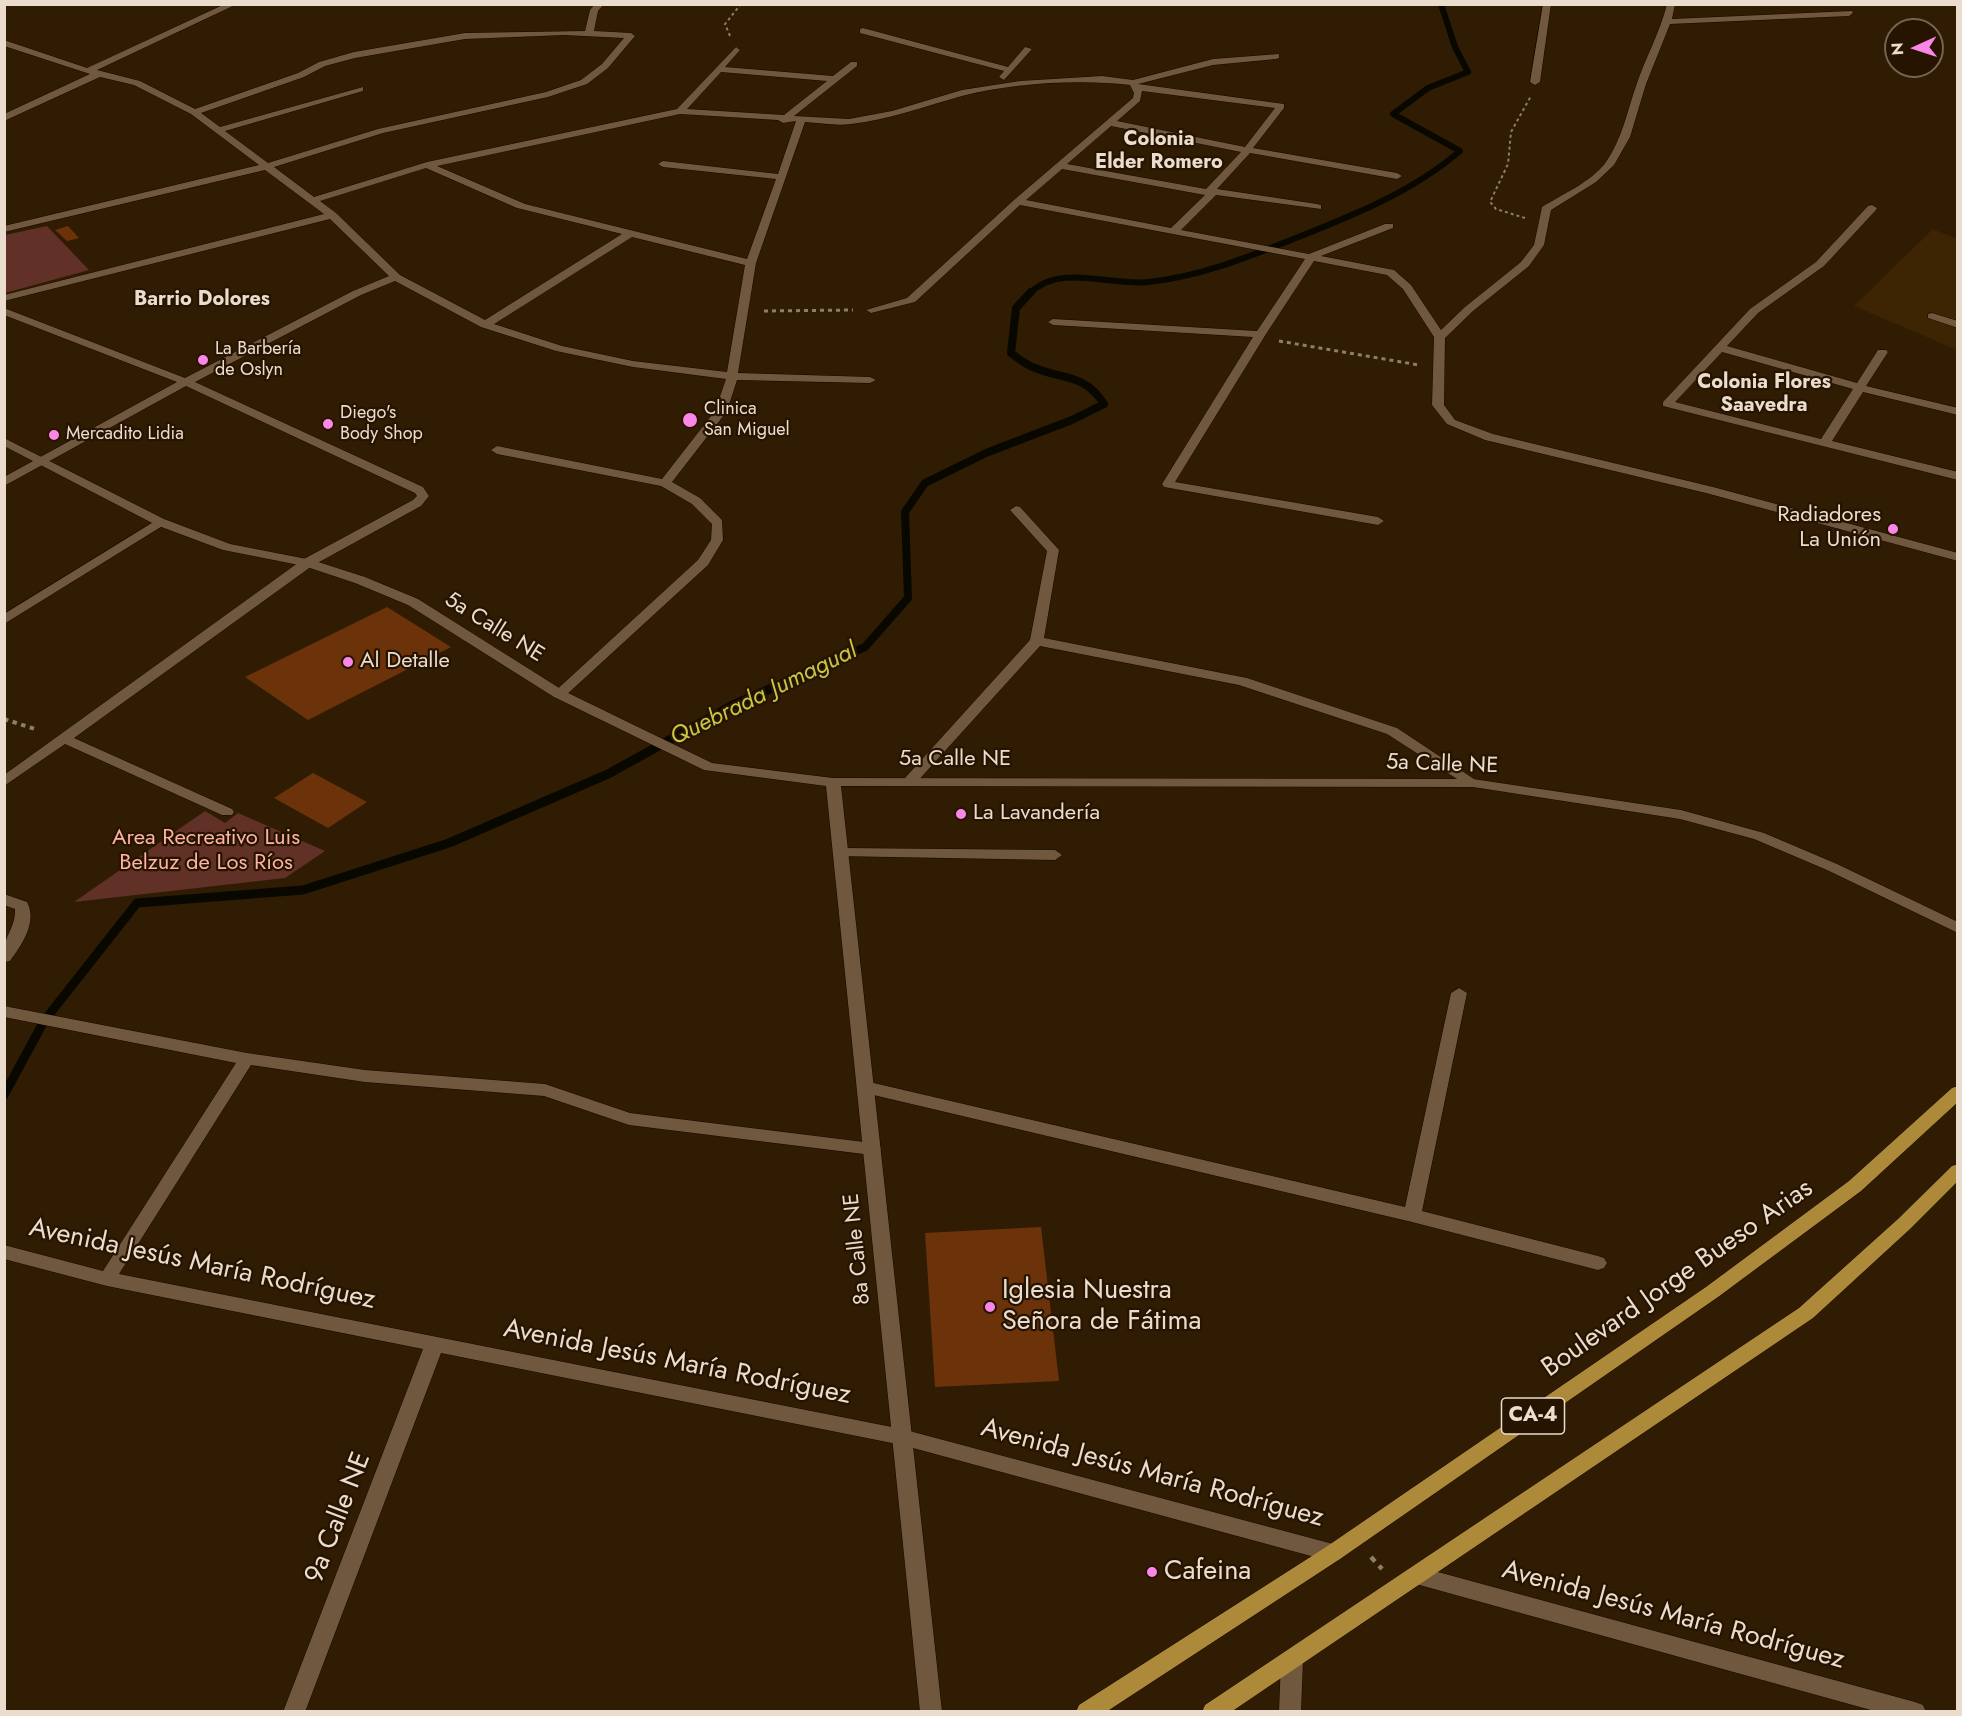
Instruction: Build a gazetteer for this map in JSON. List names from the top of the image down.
{
  "streets": {
    "main road": ["Boulevard Jorge Bueso Arias", "CA-4"],
    "street": [
      "5a Calle NE",
      "8a Calle NE",
      "Avenida Jesús María Rodríguez",
      "9a Calle NE"
    ]
  },
  "crossings": [
    ["5a Calle NE", "8a Calle NE"],
    ["8a Calle NE", "Avenida Jesús María Rodríguez"],
    ["Avenida Jesús María Rodríguez", "Boulevard Jorge Bueso Arias"],
    ["Avenida Jesús María Rodríguez", "9a Calle NE"]
  ],
  "districts": ["Colonia Elder Romero", "Barrio Dolores", "Colonia Flores Saavedra"],
  "water": ["Quebrada Jumagual"],
  "parks": ["Area Recreativo Luis Belzuz de Los Ríos"],
  "places": [
    "La Barbería de Oslyn",
    "Clinica San Miguel",
    "Diego's Body Shop",
    "Mercadito Lidia",
    "Radiadores La Unión",
    "Al Detalle",
    "La Lavandería",
    "Iglesia Nuestra Señora de Fátima",
    "Cafeina"
  ],
  "north": "left"
}
